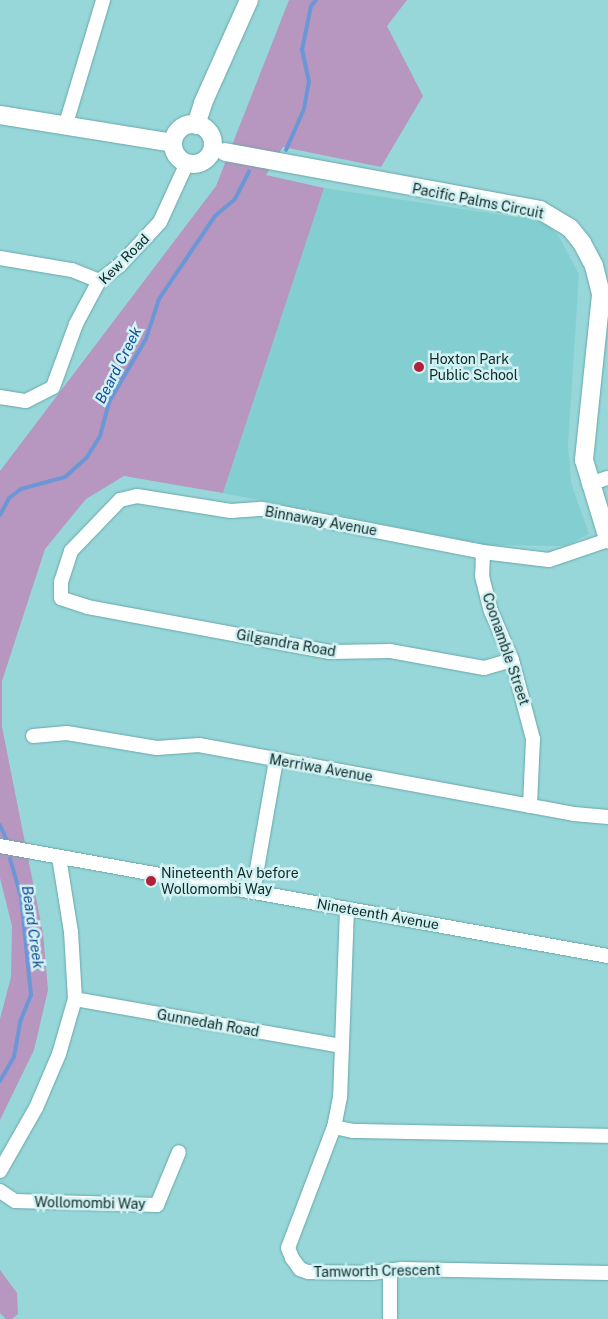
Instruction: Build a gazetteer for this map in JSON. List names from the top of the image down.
{
  "streets": {
    "street": [
      "Pacific Palms Circuit",
      "Kew Road",
      "Binnaway Avenue",
      "Gilgandra Road",
      "Coonamble Street",
      "Merriwa Avenue",
      "Nineteenth Avenue",
      "Gunnedah Road",
      "Wollomombi Way",
      "Tamworth Crescent"
    ]
  },
  "crossings": [
    ["Pacific Palms Circuit", "Kew Road"],
    ["Pacific Palms Circuit", "Binnaway Avenue"],
    ["Binnaway Avenue", "Gilgandra Road"],
    ["Binnaway Avenue", "Coonamble Street"],
    ["Gilgandra Road", "Coonamble Street"],
    ["Coonamble Street", "Merriwa Avenue"],
    ["Nineteenth Avenue", "Tamworth Crescent"],
    ["Gunnedah Road", "Tamworth Crescent"]
  ],
  "water": ["Beard Creek"],
  "places": ["Hoxton Park Public School", "Nineteenth Av before Wollomombi Way"]
}
